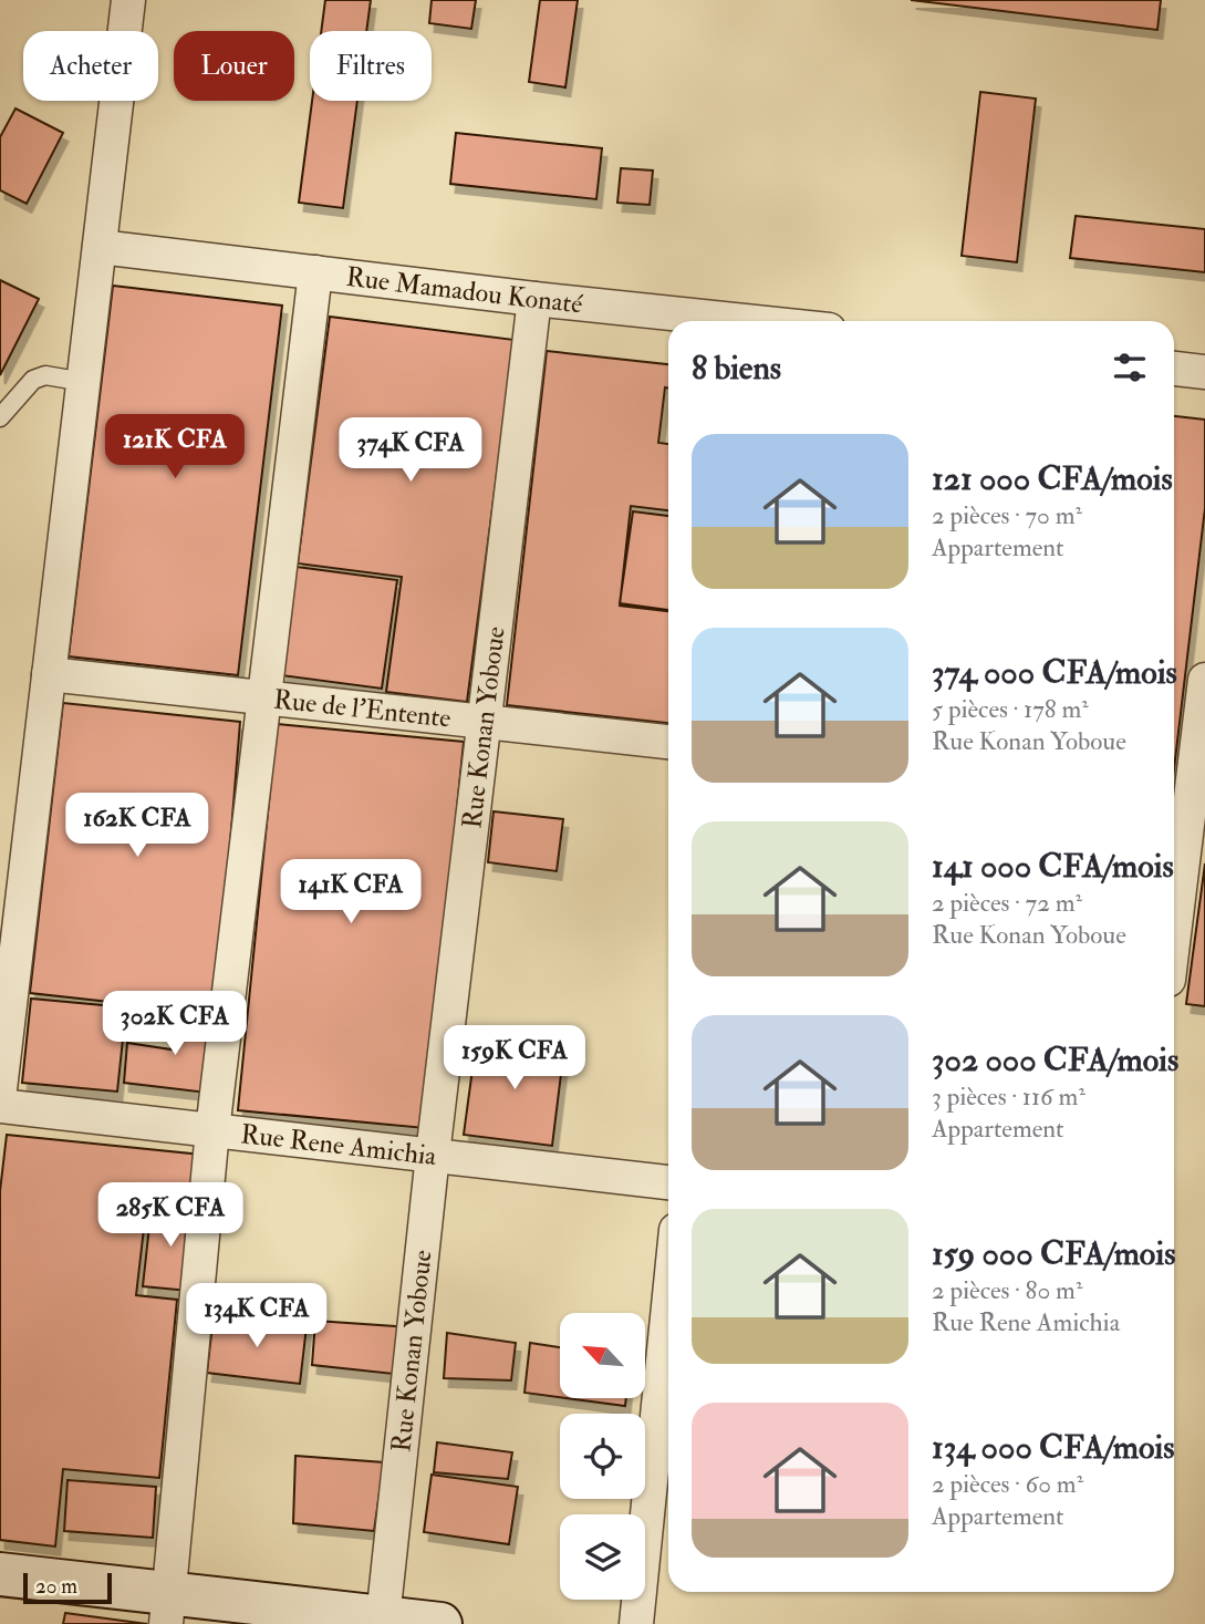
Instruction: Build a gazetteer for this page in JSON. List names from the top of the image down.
{
  "streets": {
    "street": [
      "Rue Mamadou Konaté",
      "Rue de l'Entente",
      "Rue Konan Yoboue",
      "Rue Rene Amichia"
    ]
  },
  "crossings": [
    ["Rue Mamadou Konaté", "Rue Konan Yoboue"],
    ["Rue de l'Entente", "Rue Konan Yoboue"],
    ["Rue Konan Yoboue", "Rue Rene Amichia"]
  ],
  "scale_bar": "20 m",
  "north": "top left",
  "page": {
    "chip": ["Acheter", "Louer", "Filtres"],
    "heading": "8 biens",
    "price": [
      "121K CFA",
      "374K CFA",
      "162K CFA",
      "141K CFA",
      "302K CFA",
      "159K CFA",
      "285K CFA",
      "134K CFA"
    ],
    "list": [
      {
        "name": "121 000 CFA/mois",
        "note": "2 pièces · 70 m² · Appartement"
      },
      {
        "name": "374 000 CFA/mois",
        "note": "5 pièces · 178 m² · Rue Konan Yoboue"
      },
      {
        "name": "141 000 CFA/mois",
        "note": "2 pièces · 72 m² · Rue Konan Yoboue"
      },
      {
        "name": "302 000 CFA/mois",
        "note": "3 pièces · 116 m² · Appartement"
      },
      {
        "name": "159 000 CFA/mois",
        "note": "2 pièces · 80 m² · Rue Rene Amichia"
      },
      {
        "name": "134 000 CFA/mois",
        "note": "2 pièces · 60 m² · Appartement"
      }
    ],
    "scale": "20 m"
  }
}
